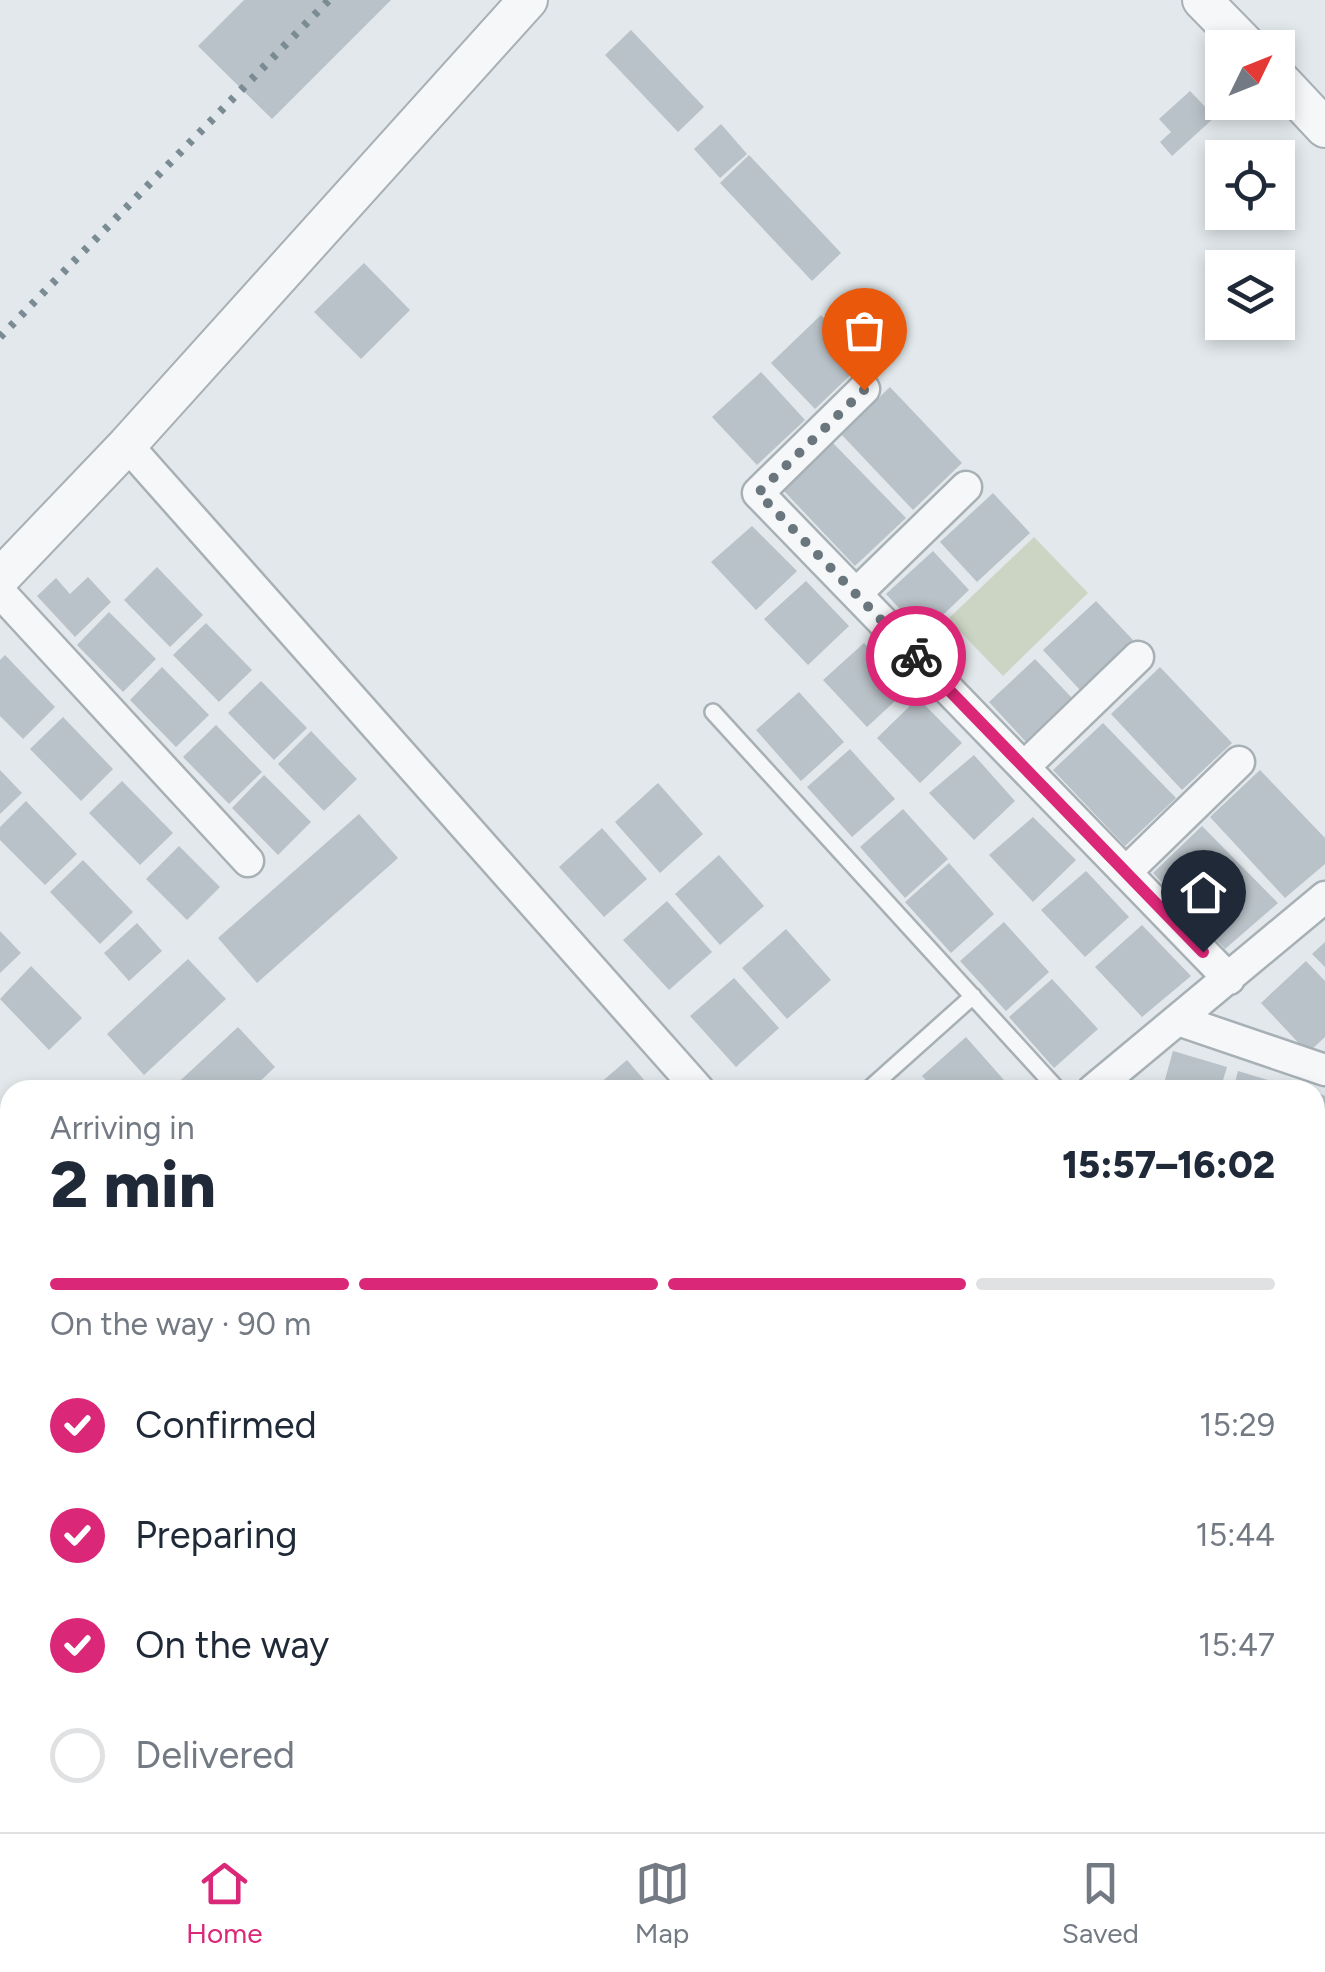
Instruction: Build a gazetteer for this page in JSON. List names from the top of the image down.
{
  "north": "top right",
  "page": {
    "heading": ["2 min", "Arriving in", "15:57–16:02"],
    "bar": "On the way · 90 m",
    "list": [
      ["Confirmed", "15:29"],
      ["Preparing", "15:44"],
      ["On the way", "15:47"],
      "Delivered"
    ],
    "tabs": ["Home", "Map", "Saved"]
  }
}
